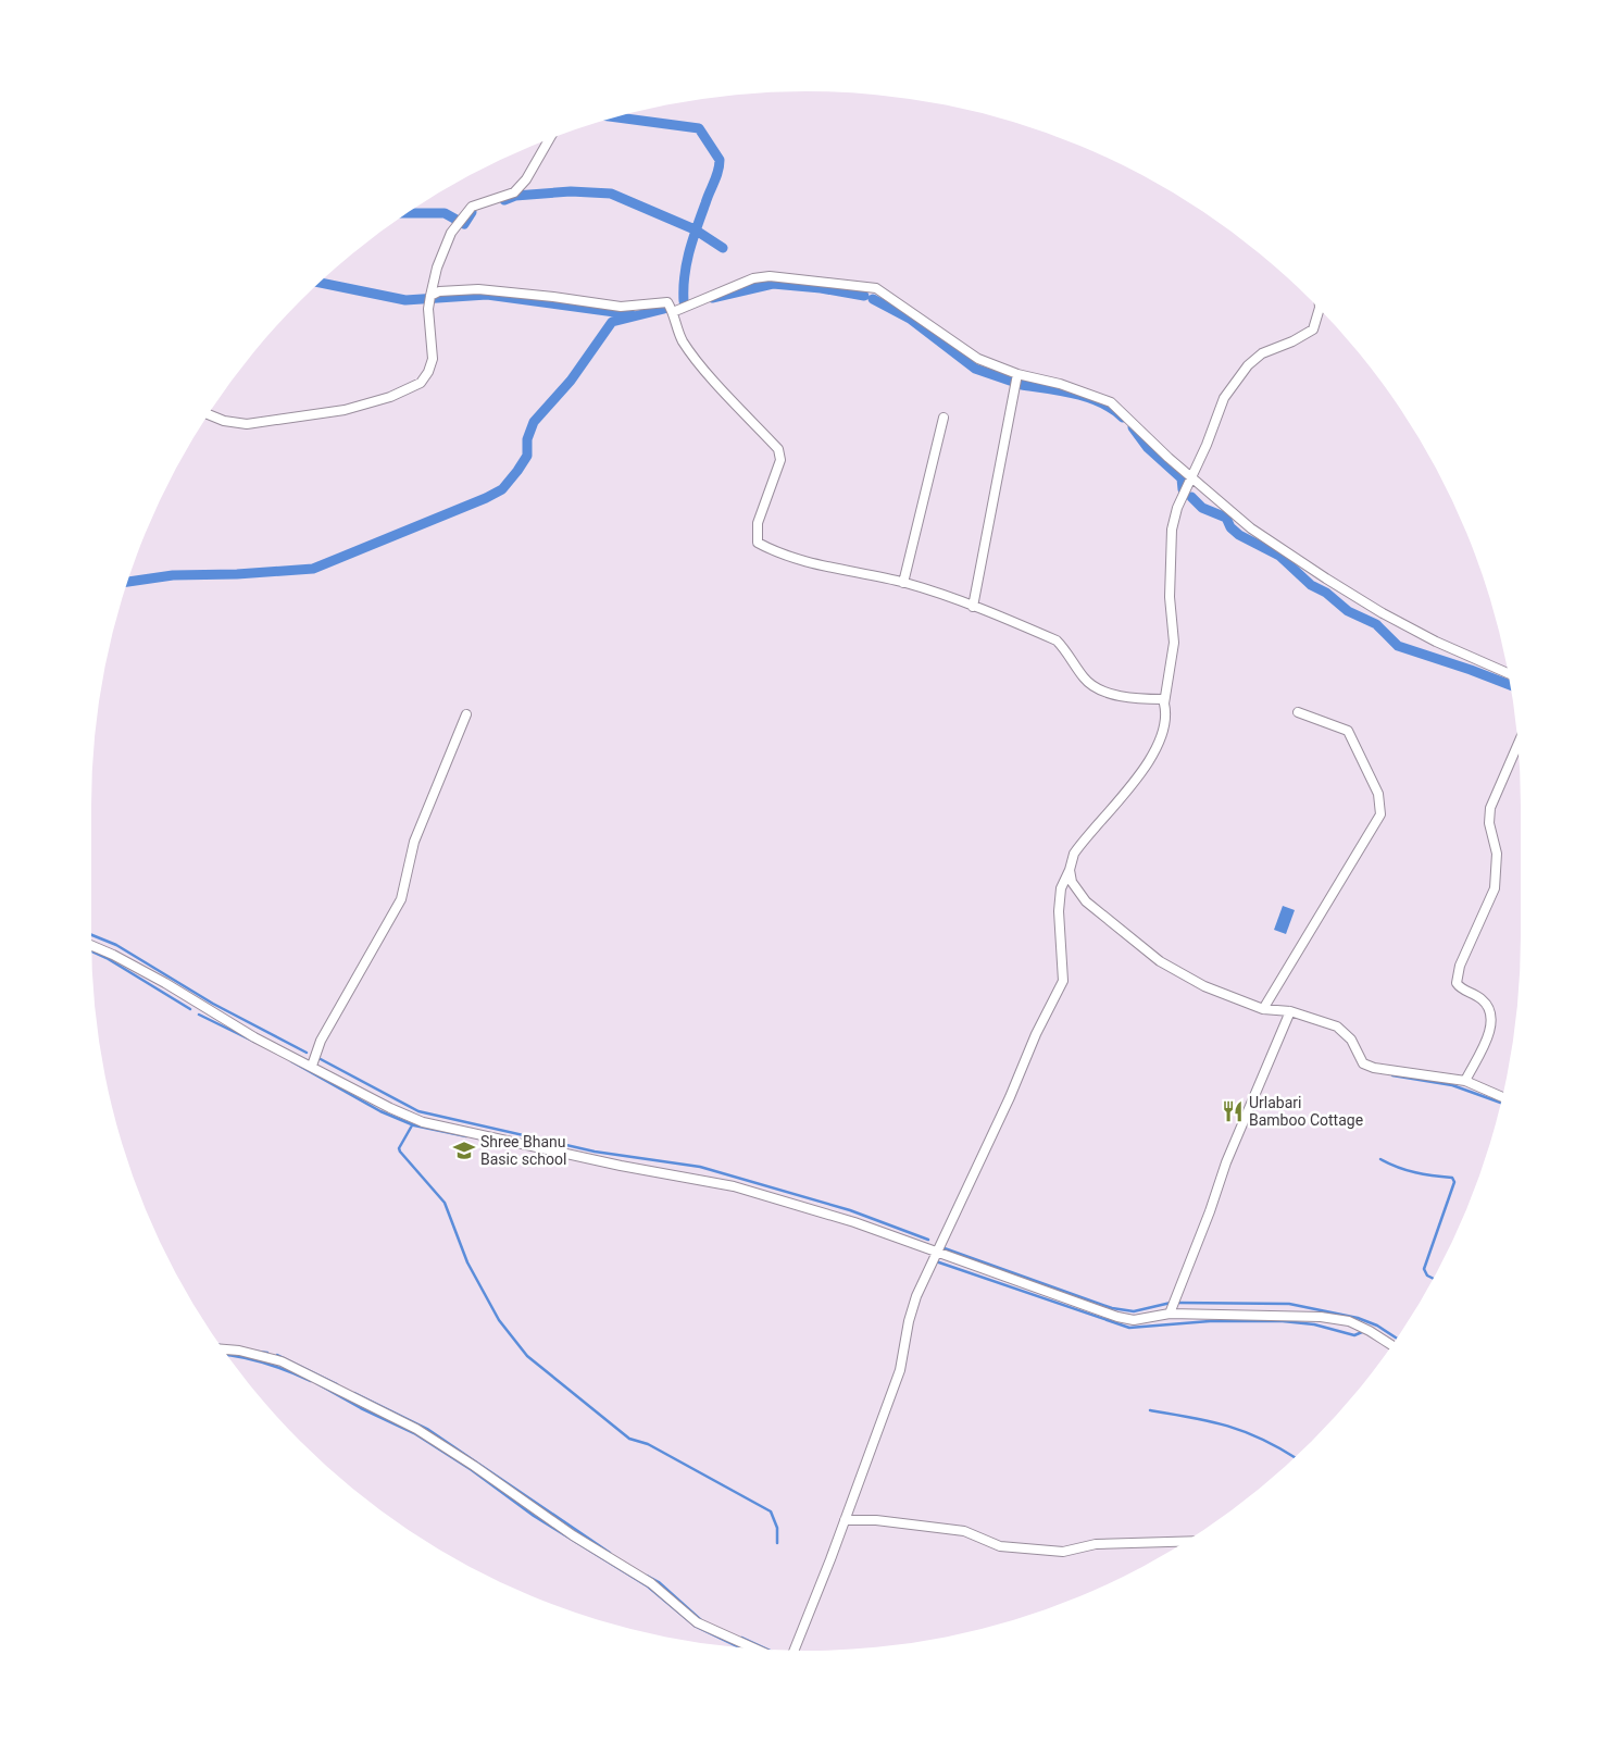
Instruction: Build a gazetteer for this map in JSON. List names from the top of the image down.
{
  "places": {
    "restaurant": ["Urlabari Bamboo Cottage"],
    "school or university": ["Shree Bhanu Basic school"]
  }
}
